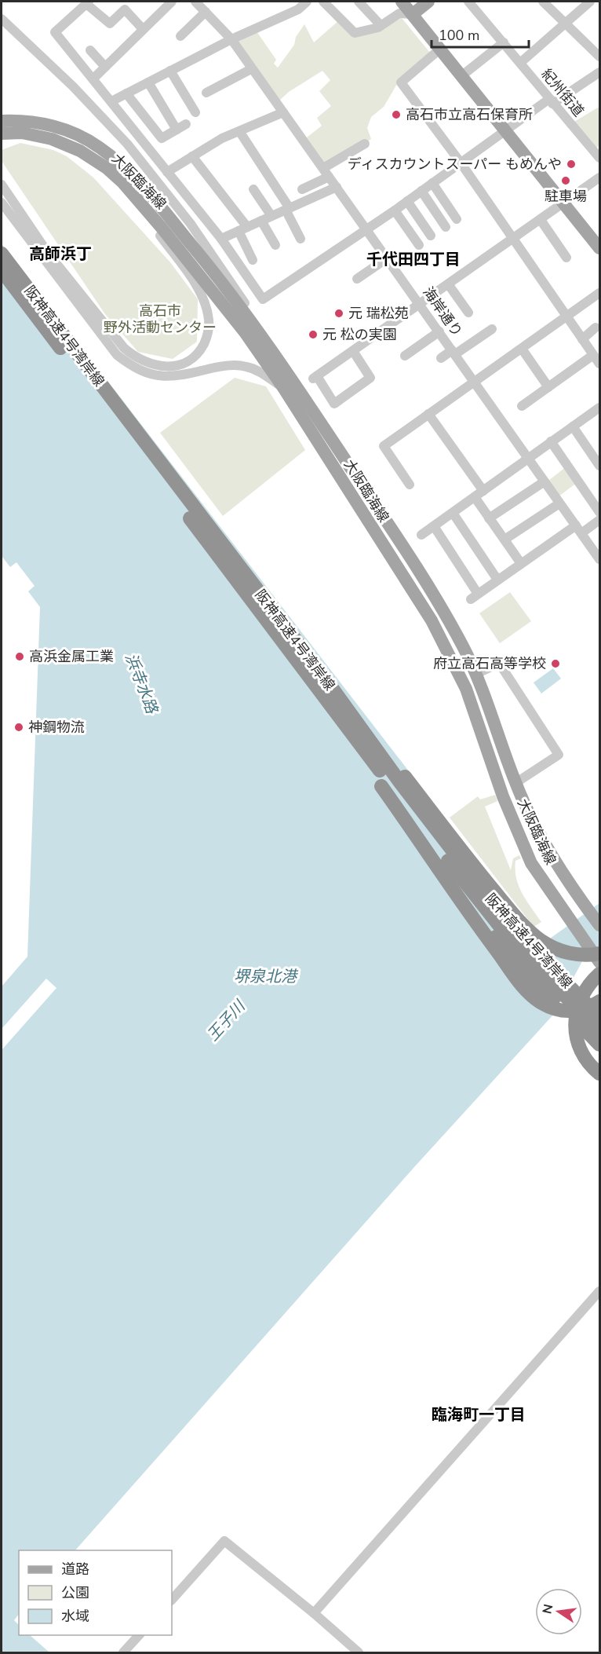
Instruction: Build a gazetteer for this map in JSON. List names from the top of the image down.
{
  "streets": {
    "highway": ["阪神高速4号湾岸線"],
    "main road": ["大阪臨海線"],
    "street": ["紀州街道", "海岸通り"]
  },
  "districts": ["高師浜丁", "千代田四丁目", "臨海町一丁目"],
  "water": ["浜寺水路", "堺泉北港", "王子川"],
  "parks": ["高石市 野外活動センター"],
  "places": [
    "高石市立高石保育所",
    "ディスカウントスーパー もめんや",
    "駐車場",
    "元 瑞松苑",
    "元 松の実園",
    "高浜金属工業",
    "府立高石高等学校",
    "神鋼物流"
  ],
  "legend": ["道路", "公園", "水域"],
  "scale_bar": "100 m",
  "north": "left"
}
